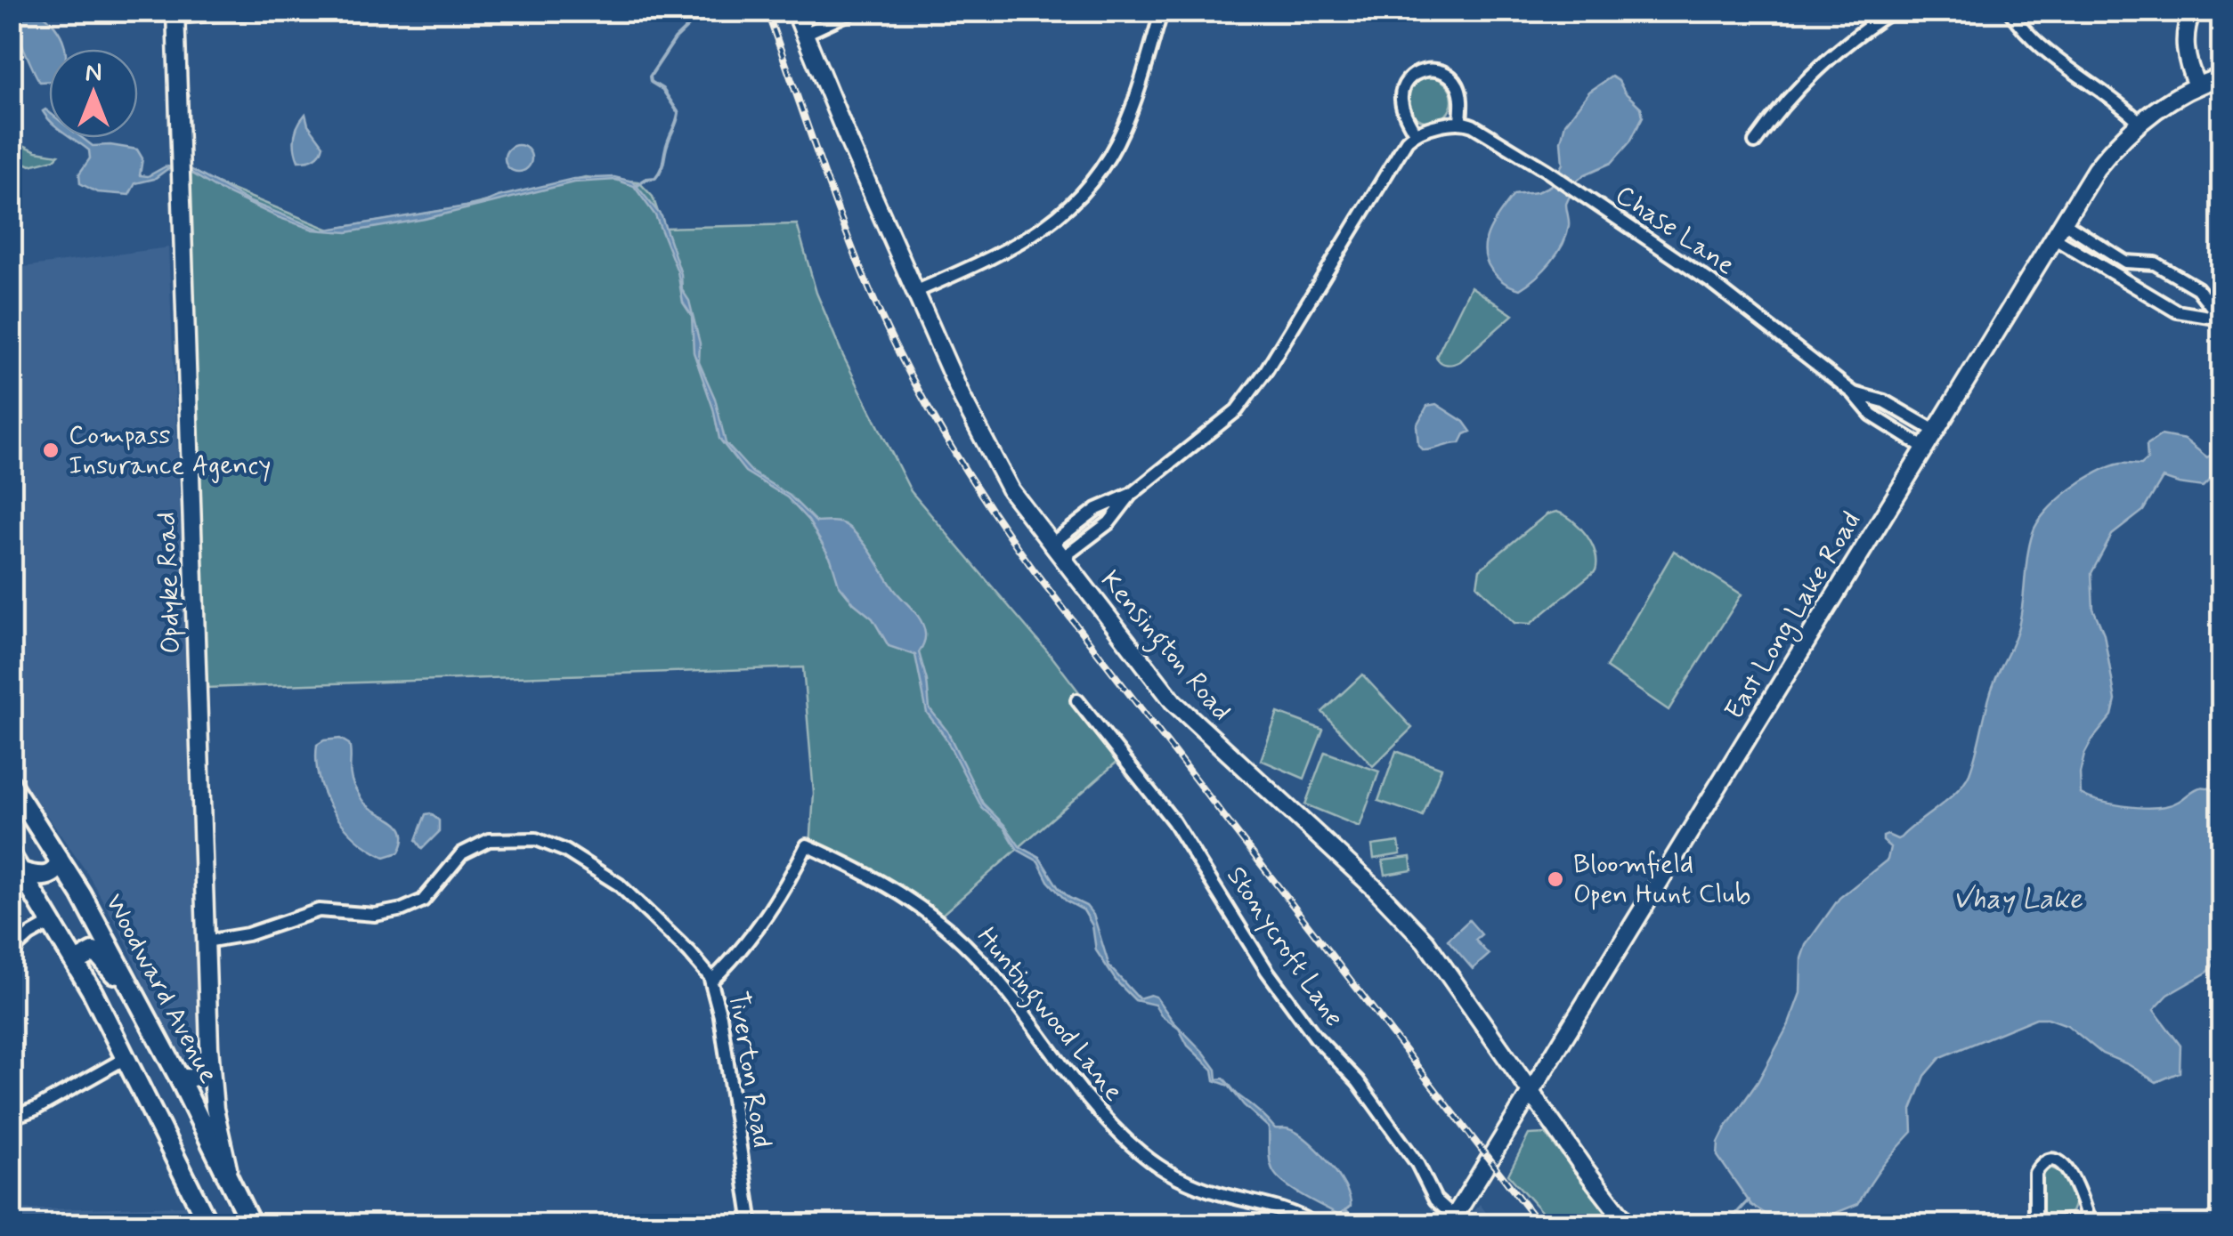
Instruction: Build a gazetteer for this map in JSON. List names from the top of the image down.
{
  "streets": {
    "main road": [
      "Opdyke Road",
      "East Long Lake Road",
      "Kensington Road",
      "Woodward Avenue"
    ],
    "street": [
      "Chase Lane",
      "Stonycroft Lane",
      "Huntingwood Lane",
      "Tiverton Road"
    ]
  },
  "crossings": [
    ["Chase Lane", "East Long Lake Road"],
    ["Opdyke Road", "Woodward Avenue"],
    ["Opdyke Road", "Tiverton Road"],
    ["East Long Lake Road", "Kensington Road"],
    ["East Long Lake Road", "Stonycroft Lane"],
    ["Huntingwood Lane", "Tiverton Road"]
  ],
  "water": ["Vhay Lake"],
  "places": ["Compass Insurance Agency", "Bloomfield Open Hunt Club"],
  "north": "top"
}
